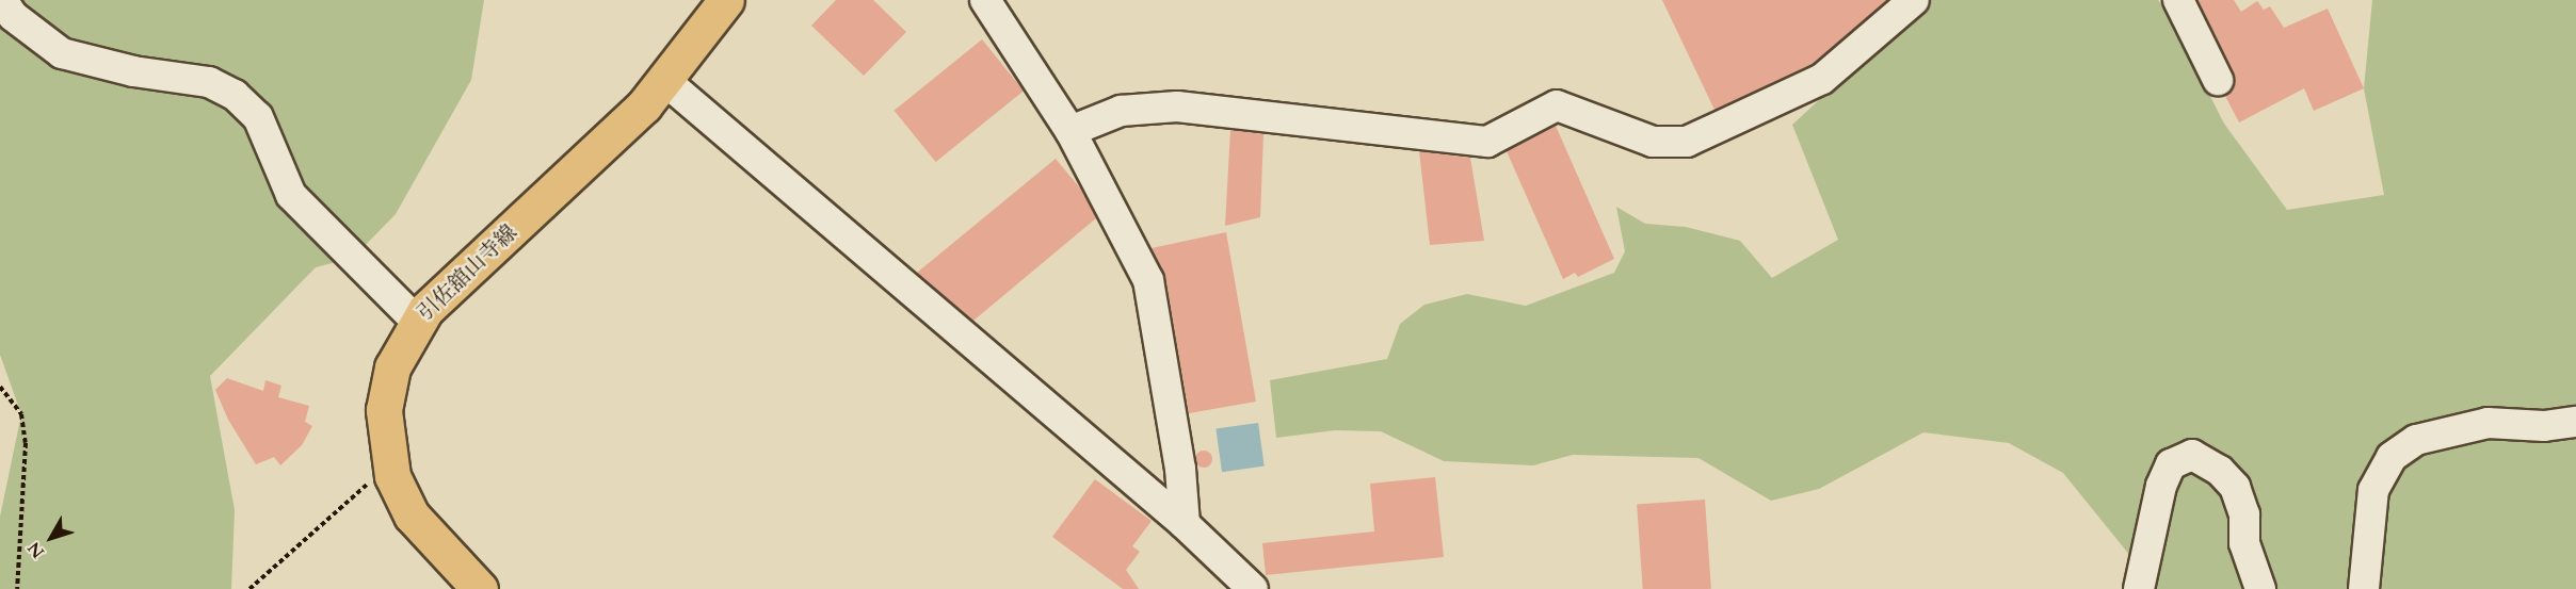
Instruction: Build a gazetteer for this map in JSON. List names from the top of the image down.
{
  "streets": {
    "main road": ["引佐舘山寺線"]
  },
  "north": "bottom left"
}
